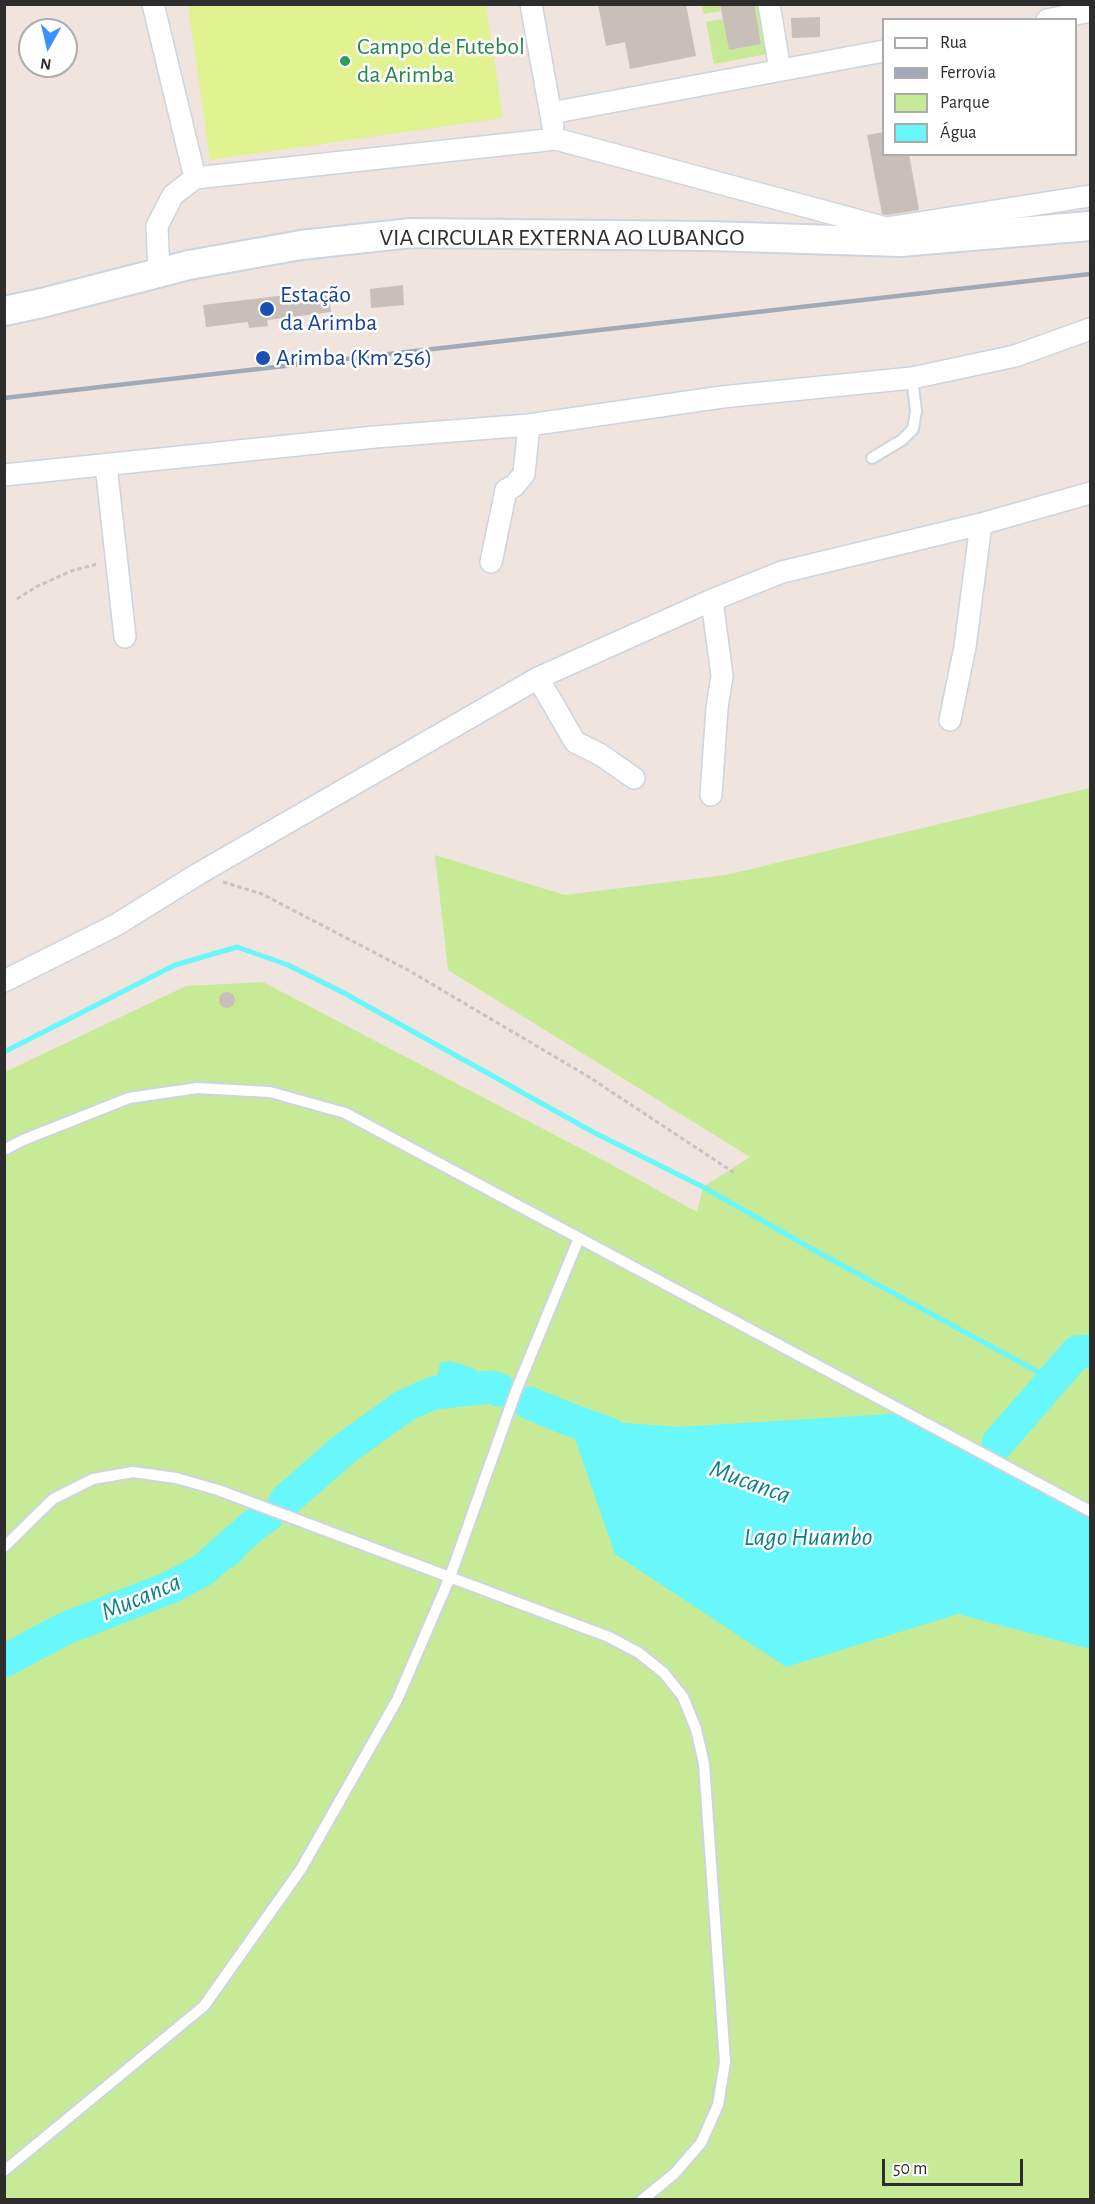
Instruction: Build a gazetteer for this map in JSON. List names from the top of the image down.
{
  "streets": {
    "main road": ["VIA CIRCULAR EXTERNA AO LUBANGO"]
  },
  "water": ["Mucanca", "Lago Huambo"],
  "places": ["Campo de Futebol da Arimba", "Estação da Arimba", "Arimba (Km 256)"],
  "legend": [
    "Rua",
    "Ferrovia",
    "Parque",
    "Água"
  ],
  "scale_bar": "50 m",
  "north": "bottom"
}
